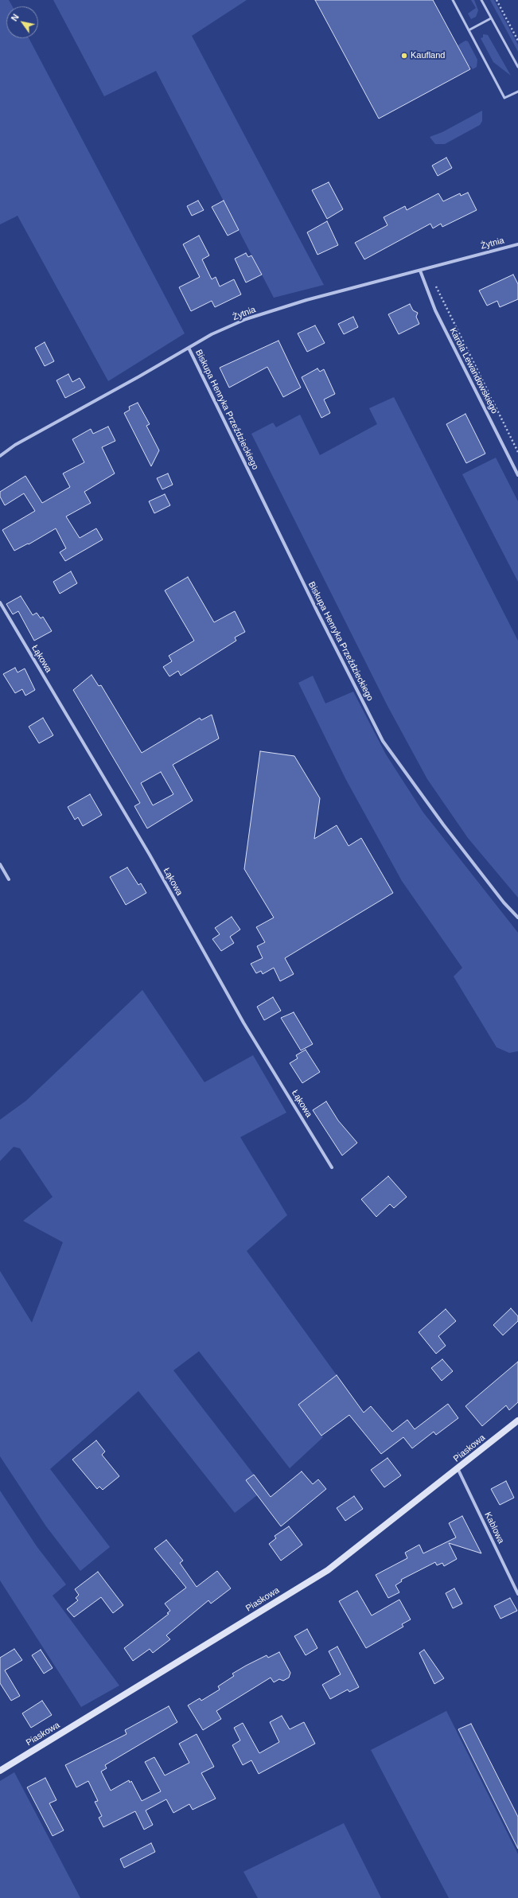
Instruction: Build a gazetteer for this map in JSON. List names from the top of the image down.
{
  "streets": {
    "street": [
      "Żytnia",
      "Karola Lewandowskiego",
      "Biskupa Henryka Przeździeckiego",
      "Łąkowa",
      "Piaskowa",
      "Kablowa"
    ]
  },
  "crossings": [
    ["Żytnia", "Karola Lewandowskiego"],
    ["Żytnia", "Biskupa Henryka Przeździeckiego"],
    ["Piaskowa", "Kablowa"]
  ],
  "places": ["Kaufland"],
  "north": "top left"
}
